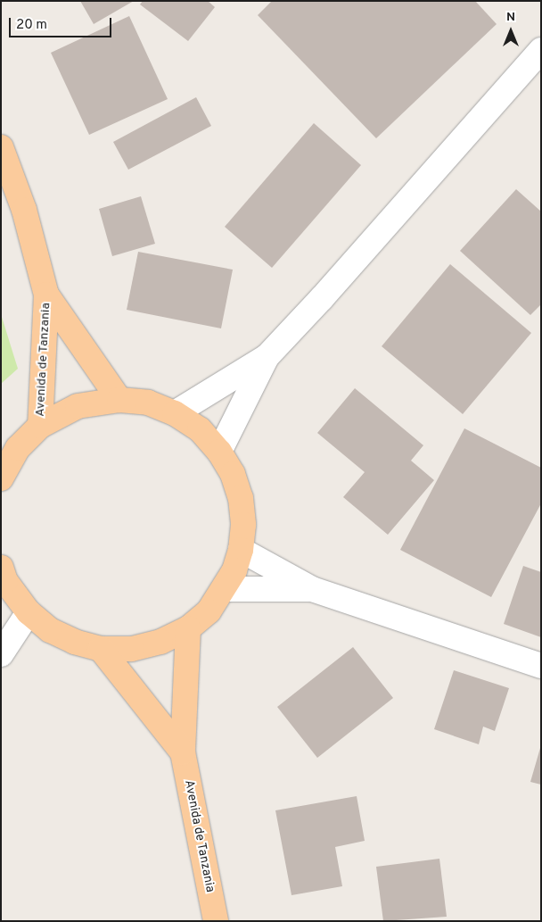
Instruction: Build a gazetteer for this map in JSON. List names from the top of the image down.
{
  "streets": {
    "main road": ["Avenida de Tanzania"]
  },
  "scale_bar": "20 m",
  "north": "top"
}
